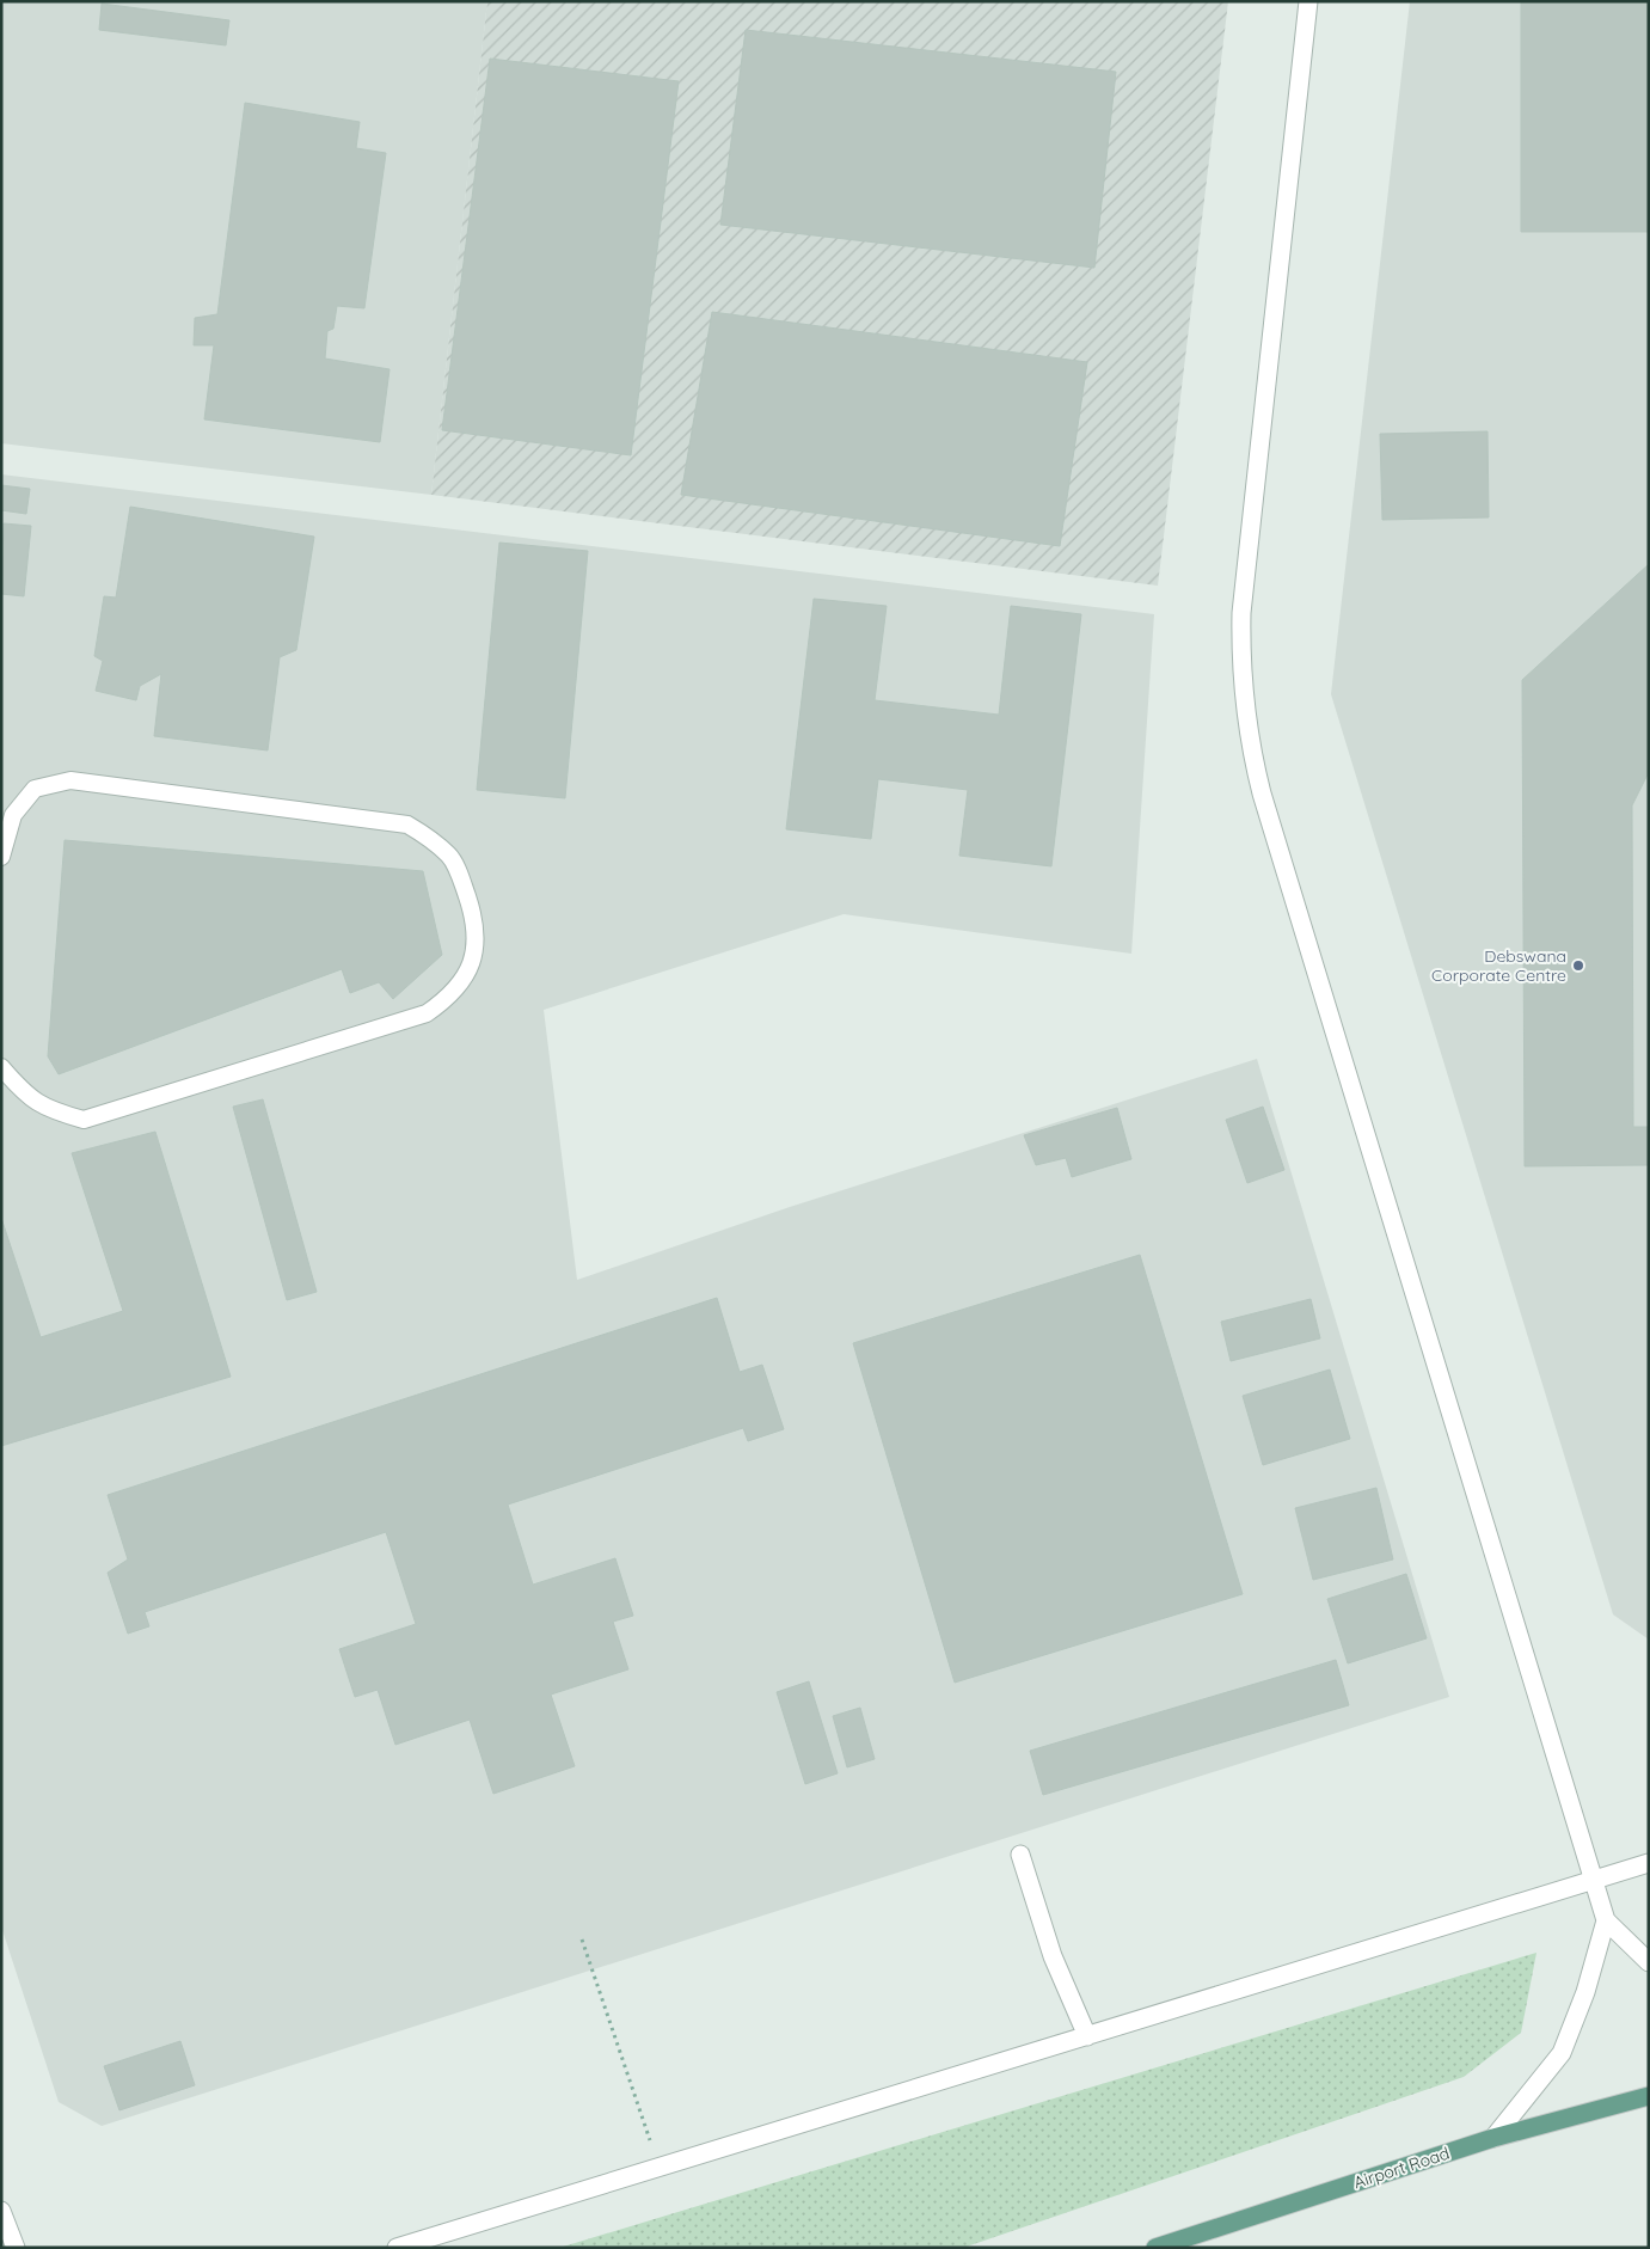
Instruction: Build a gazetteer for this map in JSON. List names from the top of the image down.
{
  "streets": {
    "main road": ["Airport Road"]
  },
  "places": ["Debswana Corporate Centre"]
}
